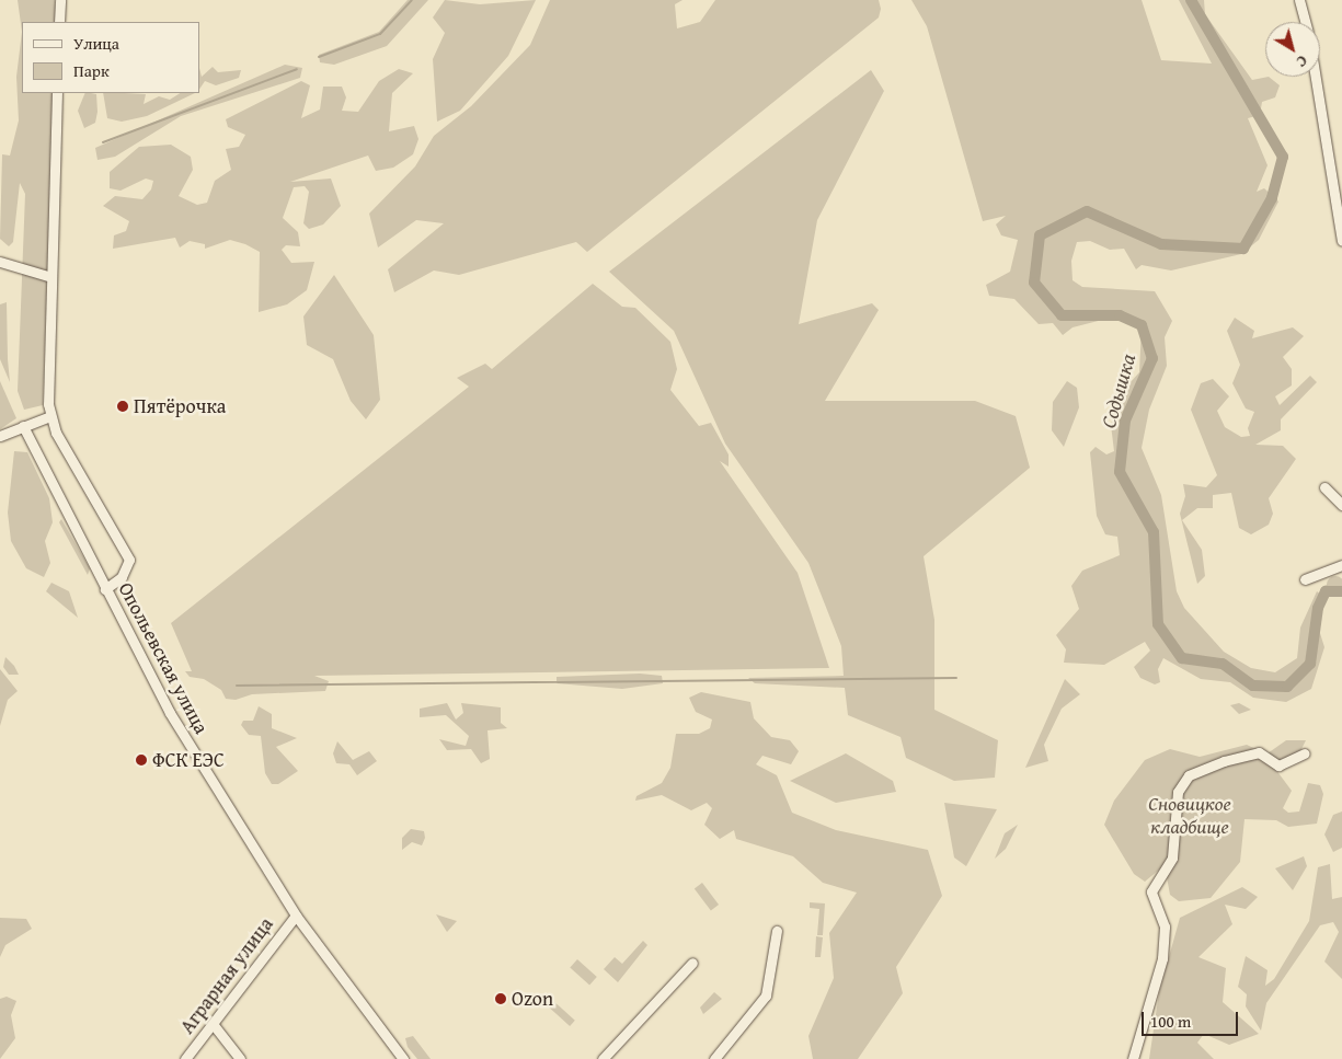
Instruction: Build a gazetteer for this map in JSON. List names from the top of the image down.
{
  "streets": {
    "street": ["Опольевская улица", "Аграрная улица"]
  },
  "crossings": [
    ["Опольевская улица", "Аграрная улица"]
  ],
  "water": ["Содышка"],
  "parks": ["Сновицкое кладбище"],
  "places": ["Пятёрочка", "ФСК ЕЭС", "Ozon"],
  "legend": ["Улица", "Парк"],
  "scale_bar": "100 m",
  "north": "bottom right"
}
